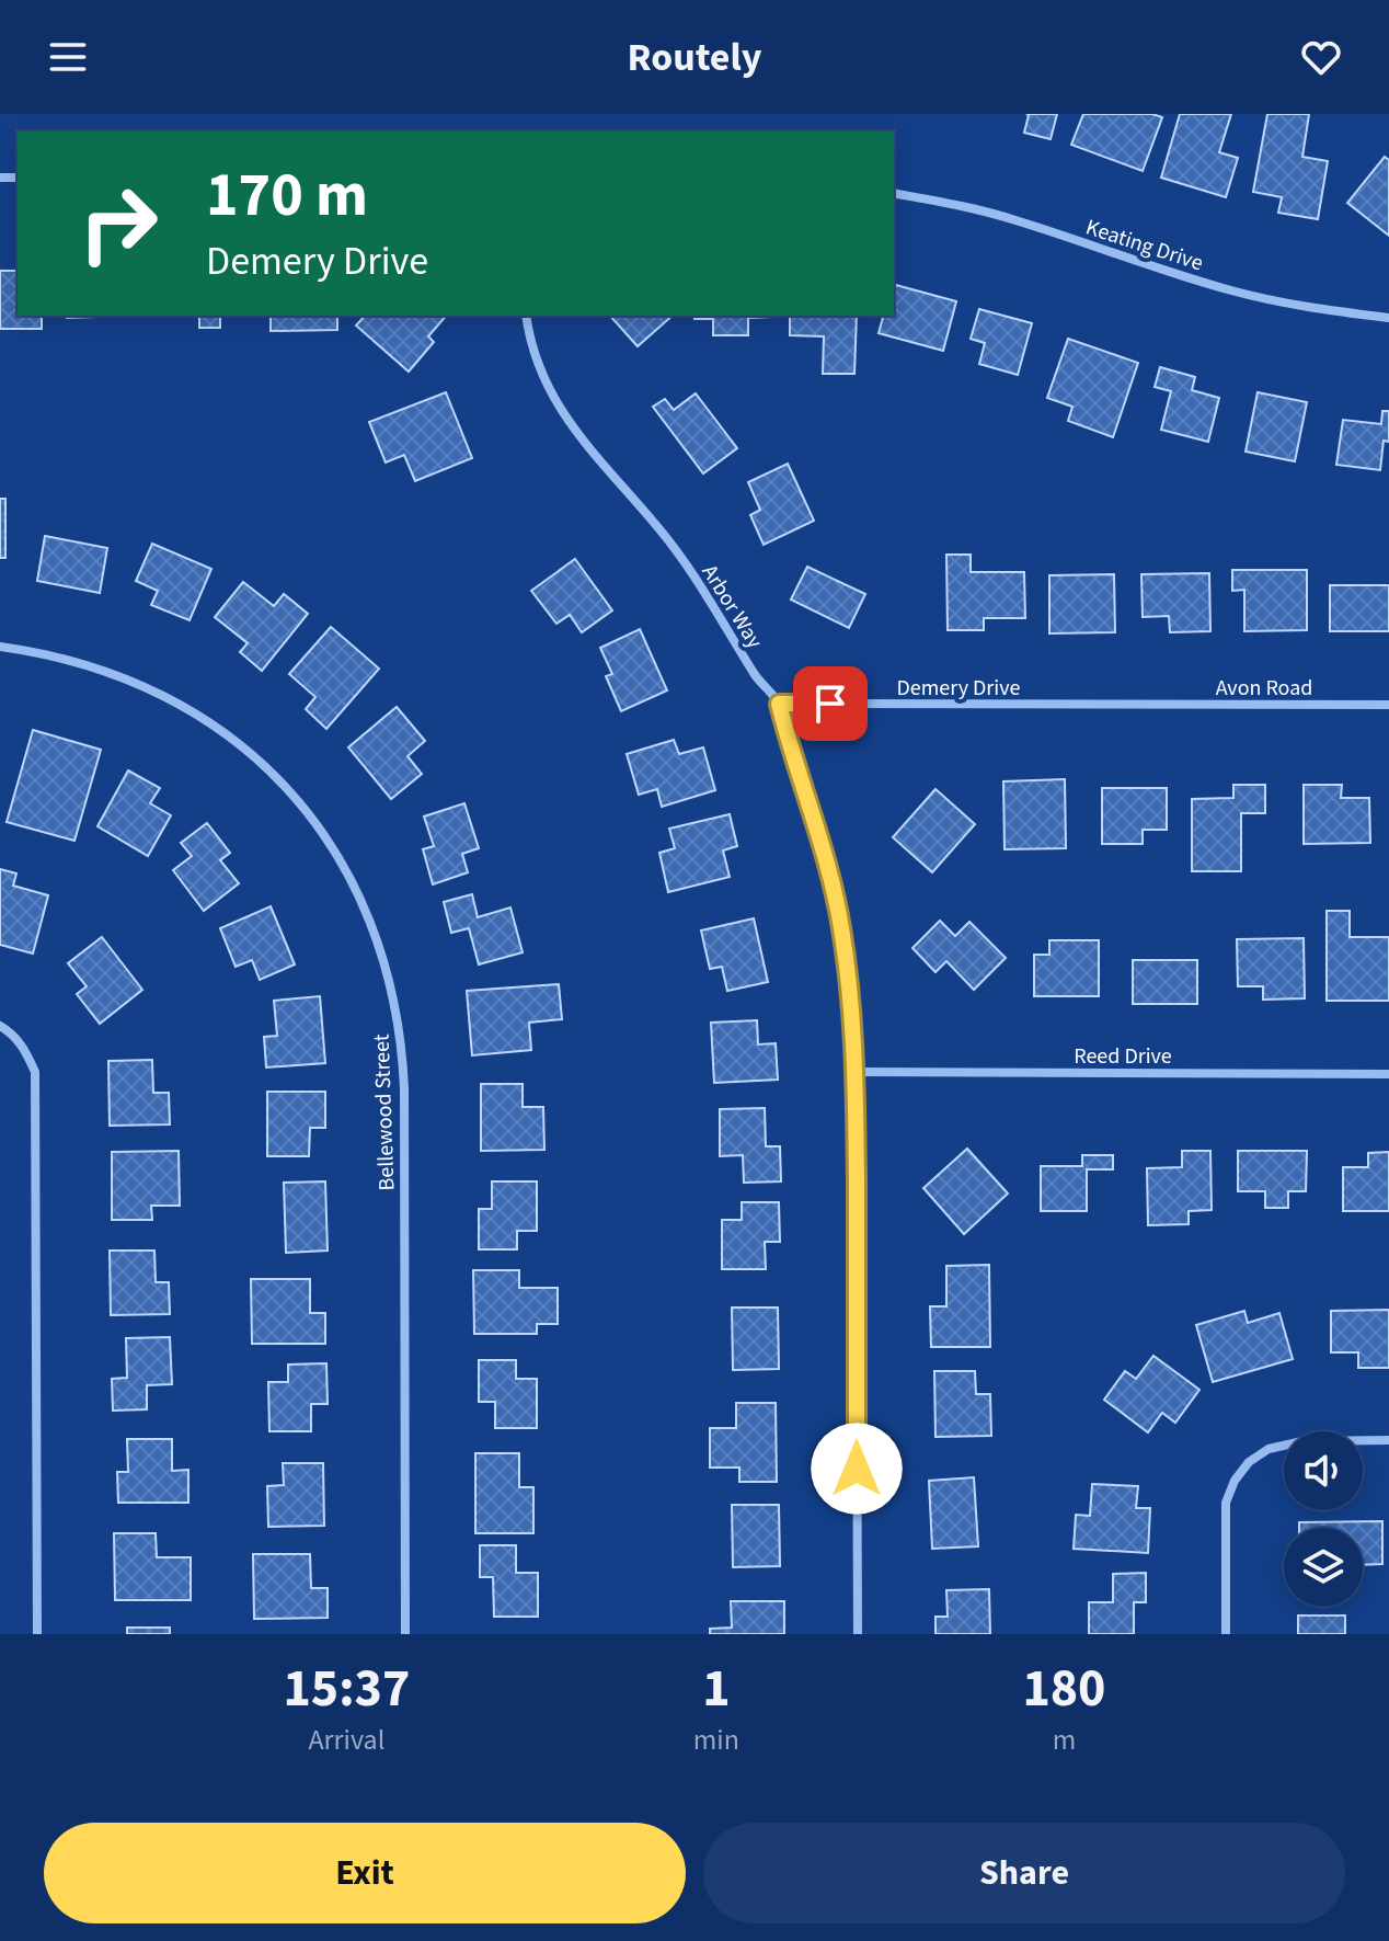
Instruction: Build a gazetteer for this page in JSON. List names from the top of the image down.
{
  "streets": {
    "street": [
      "Keating Drive",
      "Arbor Way",
      "Demery Drive",
      "Avon Road",
      "Reed Drive",
      "Bellewood Street"
    ]
  },
  "crossings": [
    ["Arbor Way", "Demery Drive"],
    ["Arbor Way", "Reed Drive"],
    ["Demery Drive", "Avon Road"]
  ],
  "page": {
    "header": "Routely",
    "turn": ["170 m", "Demery Drive"],
    "eta": [
      "15:37",
      "Arrival",
      "1",
      "min",
      "180",
      "m"
    ],
    "buttons": ["Exit", "Share"]
  }
}
